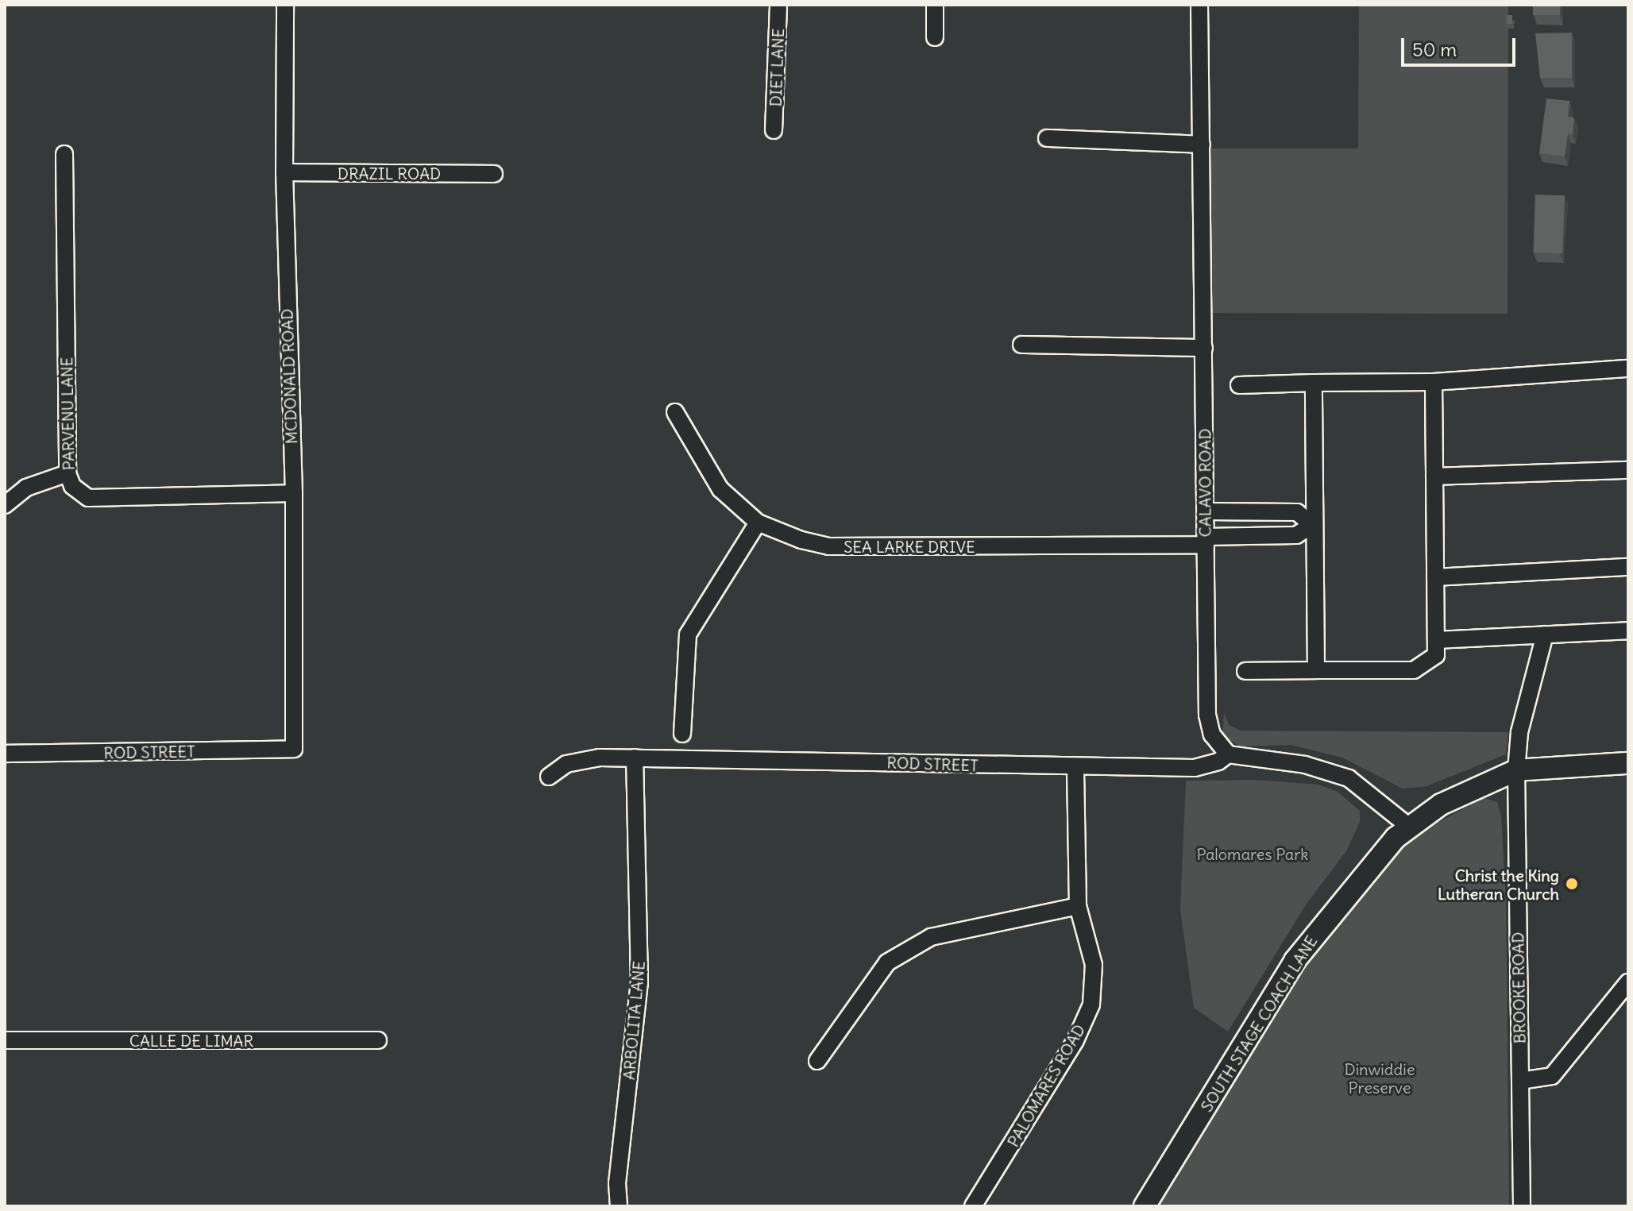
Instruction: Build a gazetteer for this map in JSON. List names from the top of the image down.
{
  "streets": {
    "main road": ["SOUTH STAGE COACH LANE"],
    "street": [
      "DIET LANE",
      "DRAZIL ROAD",
      "MCDONALD ROAD",
      "PARVENU LANE",
      "CALAVO ROAD",
      "SEA LARKE DRIVE",
      "ROD STREET",
      "BROOKE ROAD",
      "ARBOLITA LANE",
      "CALLE DE LIMAR",
      "PALOMARES ROAD"
    ]
  },
  "crossings": [
    ["DRAZIL ROAD", "MCDONALD ROAD"],
    ["MCDONALD ROAD", "PARVENU LANE"],
    ["MCDONALD ROAD", "ROD STREET"],
    ["CALAVO ROAD", "SEA LARKE DRIVE"],
    ["CALAVO ROAD", "ROD STREET"],
    ["ROD STREET", "ARBOLITA LANE"],
    ["ROD STREET", "PALOMARES ROAD"],
    ["BROOKE ROAD", "SOUTH STAGE COACH LANE"]
  ],
  "parks": ["Palomares Park", "Dinwiddie Preserve"],
  "places": ["Christ the King Lutheran Church"],
  "scale_bar": "50 m"
}
